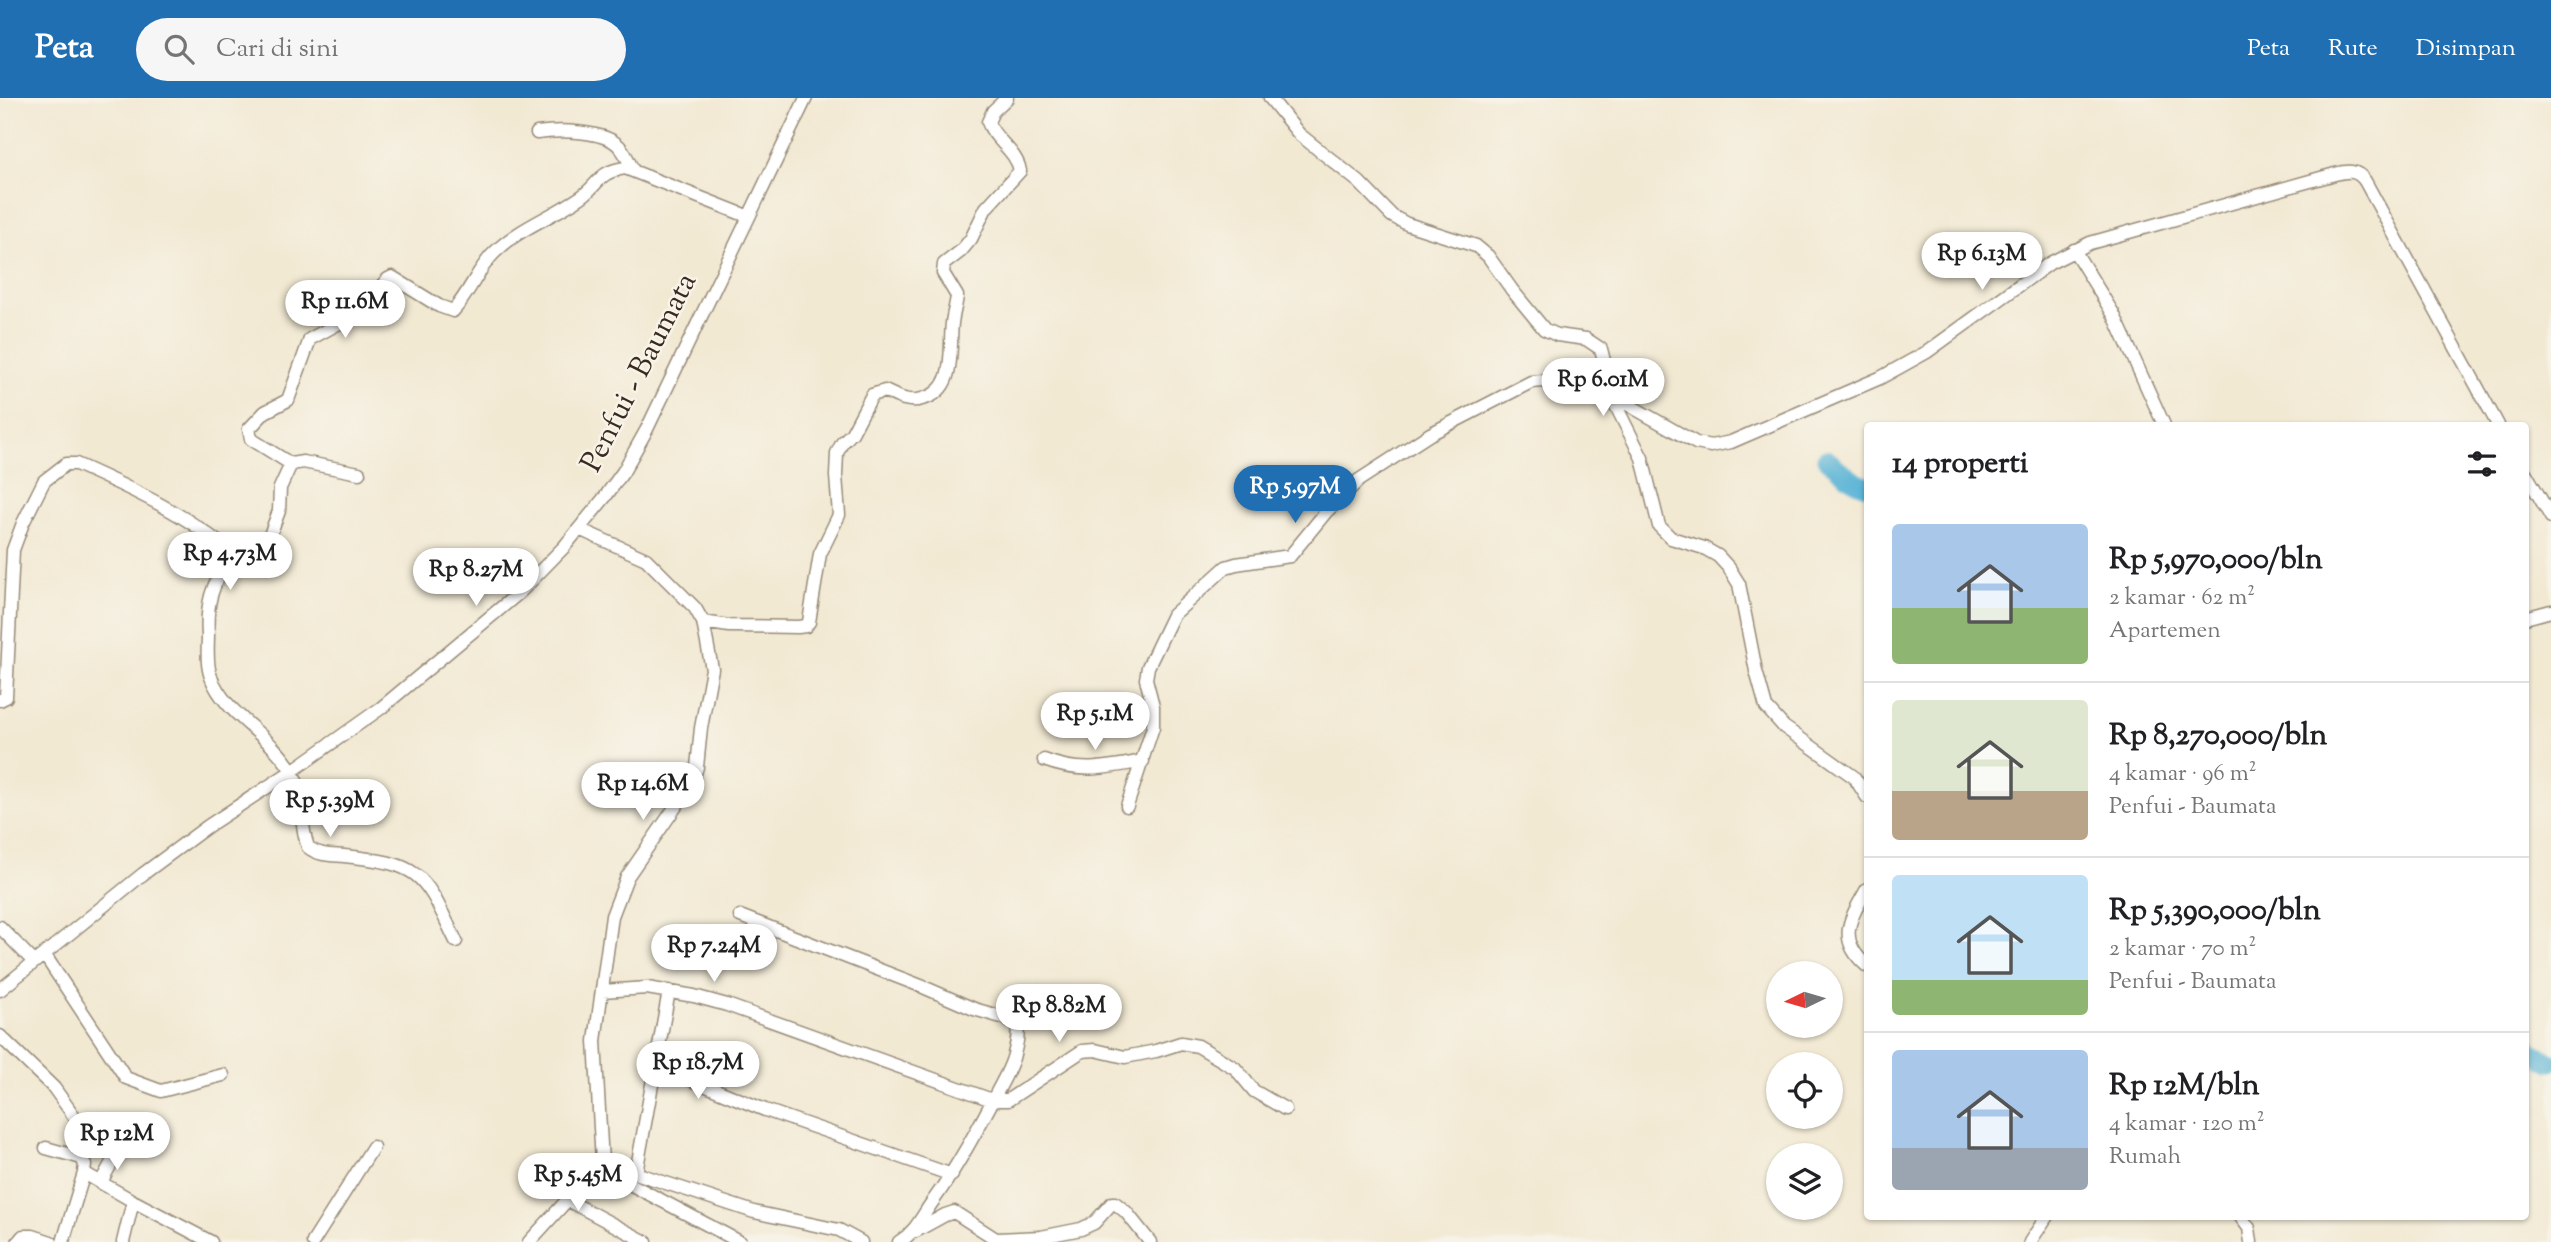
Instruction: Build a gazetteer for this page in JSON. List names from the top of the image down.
{
  "streets": {
    "street": ["Penfui - Baumata"]
  },
  "north": "left",
  "page": {
    "header": "Peta",
    "search": "Cari di sini",
    "nav": ["Peta", "Rute", "Disimpan"],
    "price": [
      "Rp 6.13M",
      "Rp 11.6M",
      "Rp 6.01M",
      "Rp 5.97M",
      "Rp 4.73M",
      "Rp 8.27M",
      "Rp 5.1M",
      "Rp 14.6M",
      "Rp 5.39M",
      "Rp 7.24M",
      "Rp 8.82M",
      "Rp 18.7M",
      "Rp 12M",
      "Rp 5.45M"
    ],
    "heading": "14 properti",
    "list": [
      {
        "name": "Rp 5,970,000/bln",
        "note": "2 kamar · 62 m² · Apartemen"
      },
      {
        "name": "Rp 8,270,000/bln",
        "note": "4 kamar · 96 m² · Penfui - Baumata"
      },
      {
        "name": "Rp 5,390,000/bln",
        "note": "2 kamar · 70 m² · Penfui - Baumata"
      },
      {
        "name": "Rp 12M/bln",
        "note": "4 kamar · 120 m² · Rumah"
      }
    ]
  }
}
